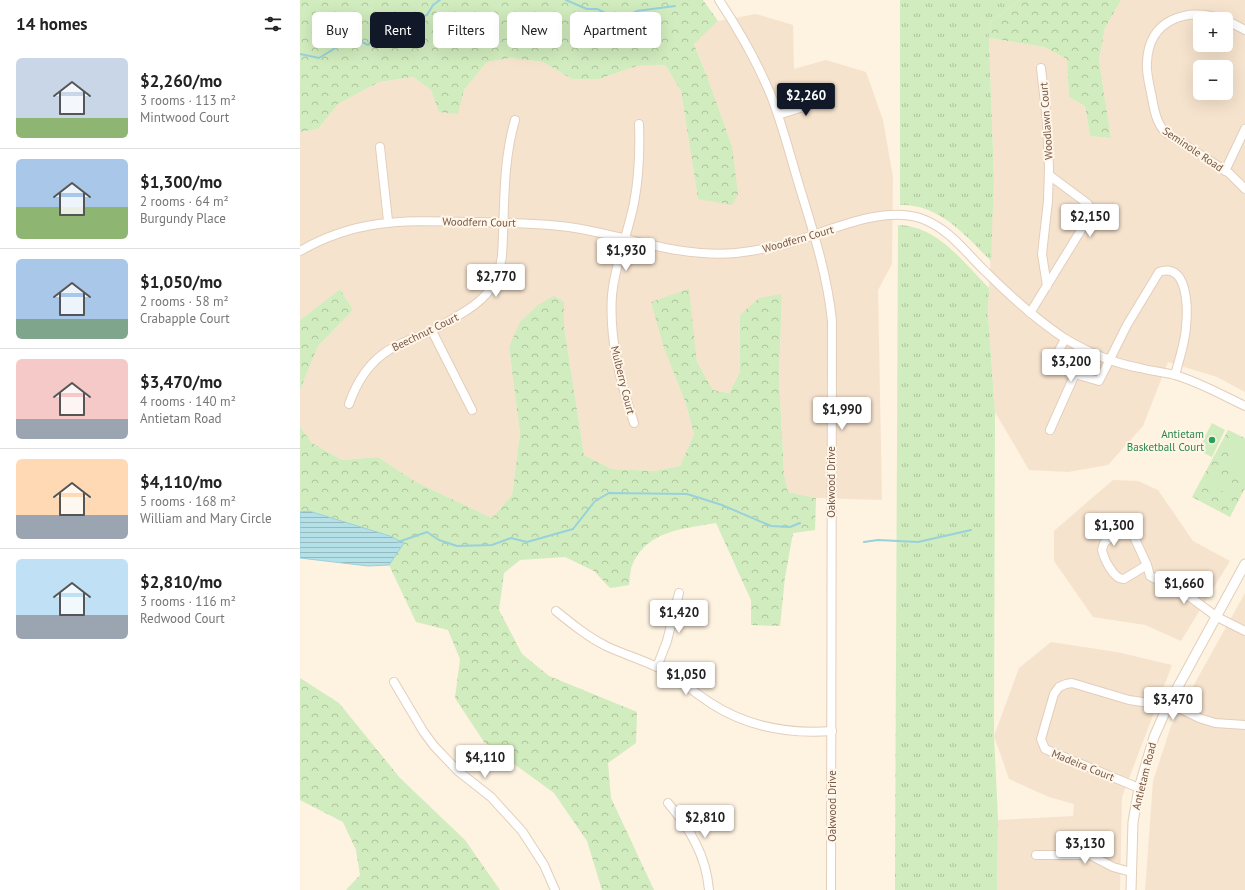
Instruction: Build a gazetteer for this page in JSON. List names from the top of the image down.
{
  "streets": {
    "street": [
      "Woodlawn Court",
      "Seminole Road",
      "Woodfern Court",
      "Beechnut Court",
      "Mulberry Court",
      "Oakwood Drive",
      "Madeira Court",
      "Antietam Road"
    ]
  },
  "crossings": [
    ["Woodlawn Court", "Woodfern Court"],
    ["Woodfern Court", "Beechnut Court"],
    ["Woodfern Court", "Mulberry Court"],
    ["Woodfern Court", "Oakwood Drive"],
    ["Madeira Court", "Antietam Road"]
  ],
  "places": ["Antietam Basketball Court"],
  "page": {
    "heading": "14 homes",
    "map_buttons": ["+", "−"],
    "chip": [
      "Buy",
      "Rent",
      "Filters",
      "New",
      "Apartment"
    ],
    "list": [
      {
        "name": "$2,260/mo",
        "note": "3 rooms · 113 m² · Mintwood Court"
      },
      {
        "name": "$1,300/mo",
        "note": "2 rooms · 64 m² · Burgundy Place"
      },
      {
        "name": "$1,050/mo",
        "note": "2 rooms · 58 m² · Crabapple Court"
      },
      {
        "name": "$3,470/mo",
        "note": "4 rooms · 140 m² · Antietam Road"
      },
      {
        "name": "$4,110/mo",
        "note": "5 rooms · 168 m² · William and Mary Circle"
      },
      {
        "name": "$2,810/mo",
        "note": "3 rooms · 116 m² · Redwood Court"
      }
    ],
    "price": [
      "$2,260",
      "$2,150",
      "$1,930",
      "$2,770",
      "$3,200",
      "$1,990",
      "$1,300",
      "$1,660",
      "$1,420",
      "$1,050",
      "$3,470",
      "$4,110",
      "$2,810",
      "$3,130"
    ]
  }
}
